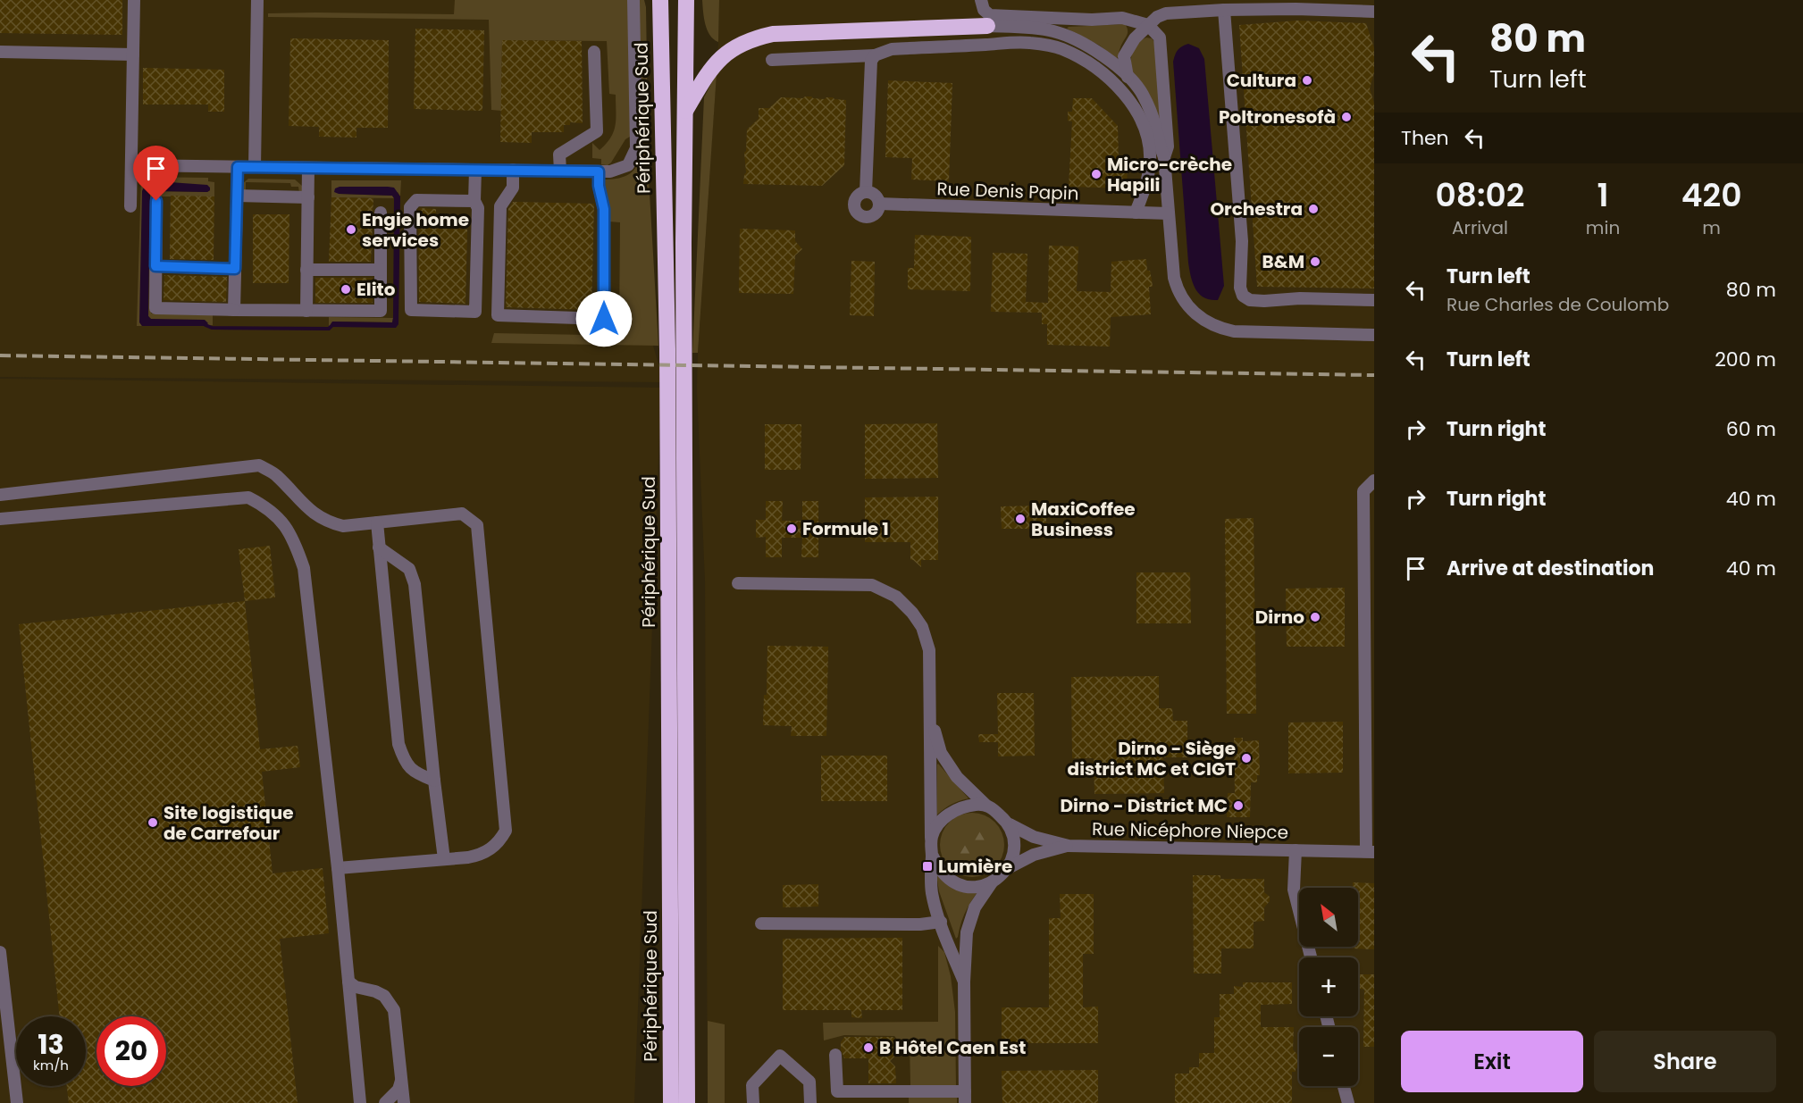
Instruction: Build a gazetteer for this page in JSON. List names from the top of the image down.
{
  "streets": {
    "highway": ["Périphérique Sud"],
    "street": ["Rue Denis Papin", "Rue Nicéphore Niepce"]
  },
  "places": {
    "other": [
      "Cultura",
      "Poltronesofà",
      "Micro-crèche Hapili",
      "Orchestra",
      "Engie home services",
      "B&M",
      "Elito",
      "MaxiCoffee Business",
      "Formule 1",
      "Dirno",
      "Dirno - Siège district MC et CIGT",
      "Dirno - District MC",
      "Site logistique de Carrefour",
      "B Hôtel Caen Est"
    ],
    "transit": ["Lumière"]
  },
  "north": "top left",
  "page": {
    "turn": ["80 m", "Turn left"],
    "then": "Then",
    "eta": [
      "08:02",
      "Arrival",
      "1",
      "min",
      "420",
      "m"
    ],
    "list": [
      {
        "name": "Turn left",
        "note": "Rue Charles de Coulomb",
        "value": "80 m"
      },
      {
        "name": "Turn left",
        "value": "200 m"
      },
      {
        "name": "Turn right",
        "value": "60 m"
      },
      {
        "name": "Turn right",
        "value": "40 m"
      },
      {
        "name": "Arrive at destination",
        "value": "40 m"
      }
    ],
    "map_buttons": ["+", "−"],
    "speed": "13 km/h",
    "limit": "20",
    "buttons": ["Exit", "Share"]
  }
}
